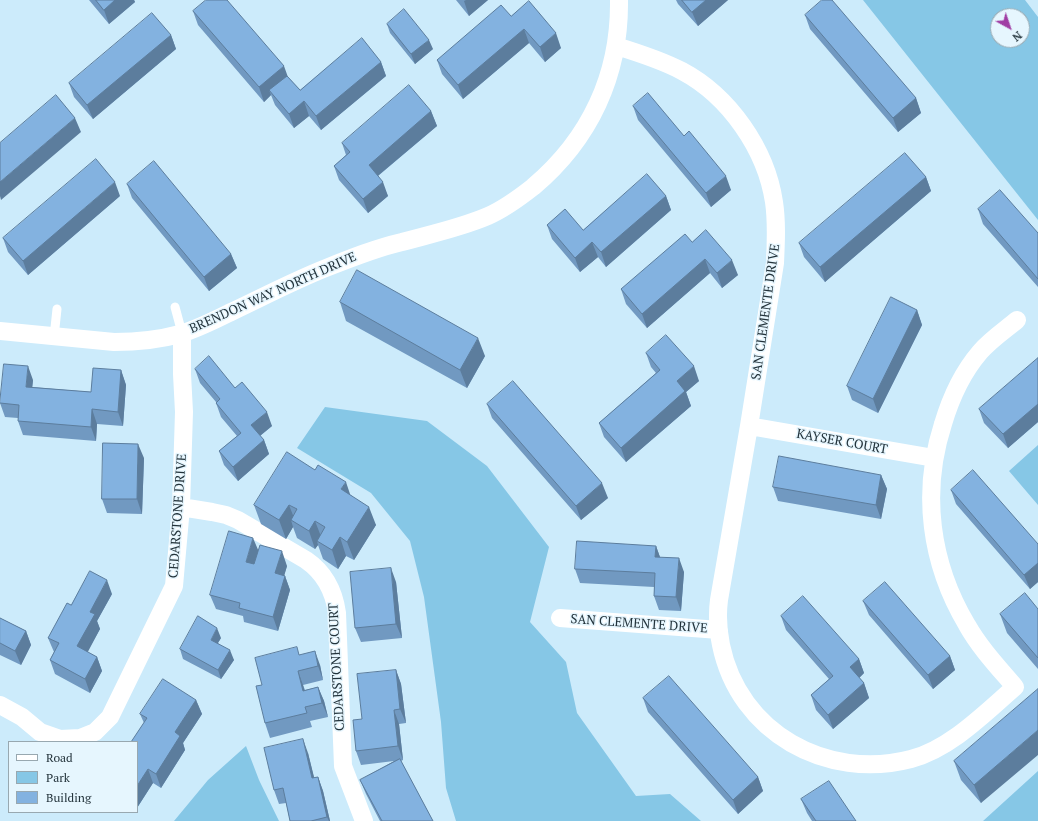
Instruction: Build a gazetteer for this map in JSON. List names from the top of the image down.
{
  "streets": {
    "street": [
      "BRENDON WAY NORTH DRIVE",
      "SAN CLEMENTE DRIVE",
      "KAYSER COURT",
      "CEDARSTONE DRIVE",
      "CEDARSTONE COURT"
    ]
  },
  "crossings": [
    ["BRENDON WAY NORTH DRIVE", "SAN CLEMENTE DRIVE"],
    ["BRENDON WAY NORTH DRIVE", "CEDARSTONE DRIVE"],
    ["SAN CLEMENTE DRIVE", "KAYSER COURT"],
    ["CEDARSTONE DRIVE", "CEDARSTONE COURT"]
  ],
  "legend": ["Road", "Park", "Building"],
  "north": "bottom right"
}
